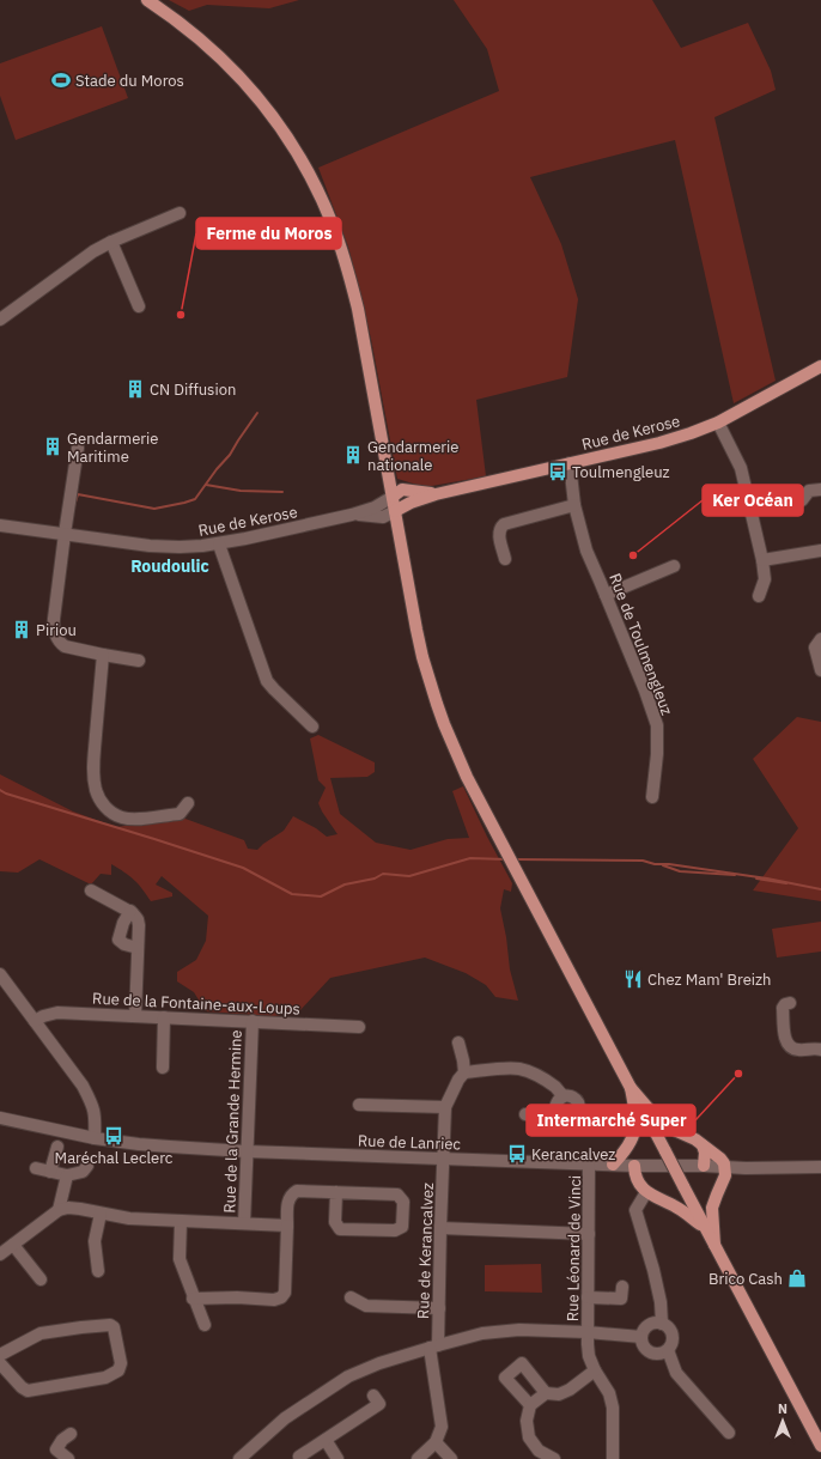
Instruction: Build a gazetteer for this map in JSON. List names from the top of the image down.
{
  "streets": {
    "main road": ["Rue de Kerose"],
    "street": [
      "Rue de Toulmengleuz",
      "Rue de la Fontaine-aux-Loups",
      "Rue de la Grande Hermine",
      "Rue de Lanriec",
      "Rue Léonard de Vinci",
      "Rue de Kerancalvez"
    ]
  },
  "crossings": [
    ["Rue de Kerose", "Rue de Toulmengleuz"],
    ["Rue de la Fontaine-aux-Loups", "Rue de la Grande Hermine"],
    ["Rue de la Grande Hermine", "Rue de Lanriec"],
    ["Rue de Lanriec", "Rue Léonard de Vinci"],
    ["Rue de Lanriec", "Rue de Kerancalvez"]
  ],
  "districts": ["Roudoulic"],
  "places": {
    "sports": ["Stade du Moros"],
    "other": ["Ferme du Moros", "Ker Océan", "Intermarché Super"],
    "building": [
      "CN Diffusion",
      "Gendarmerie Maritime",
      "Gendarmerie nationale",
      "Piriou"
    ],
    "bus stop": ["Toulmengleuz", "Maréchal Leclerc", "Kerancalvez"],
    "restaurant": ["Chez Mam' Breizh"],
    "shop": ["Brico Cash"]
  },
  "north": "top"
}
